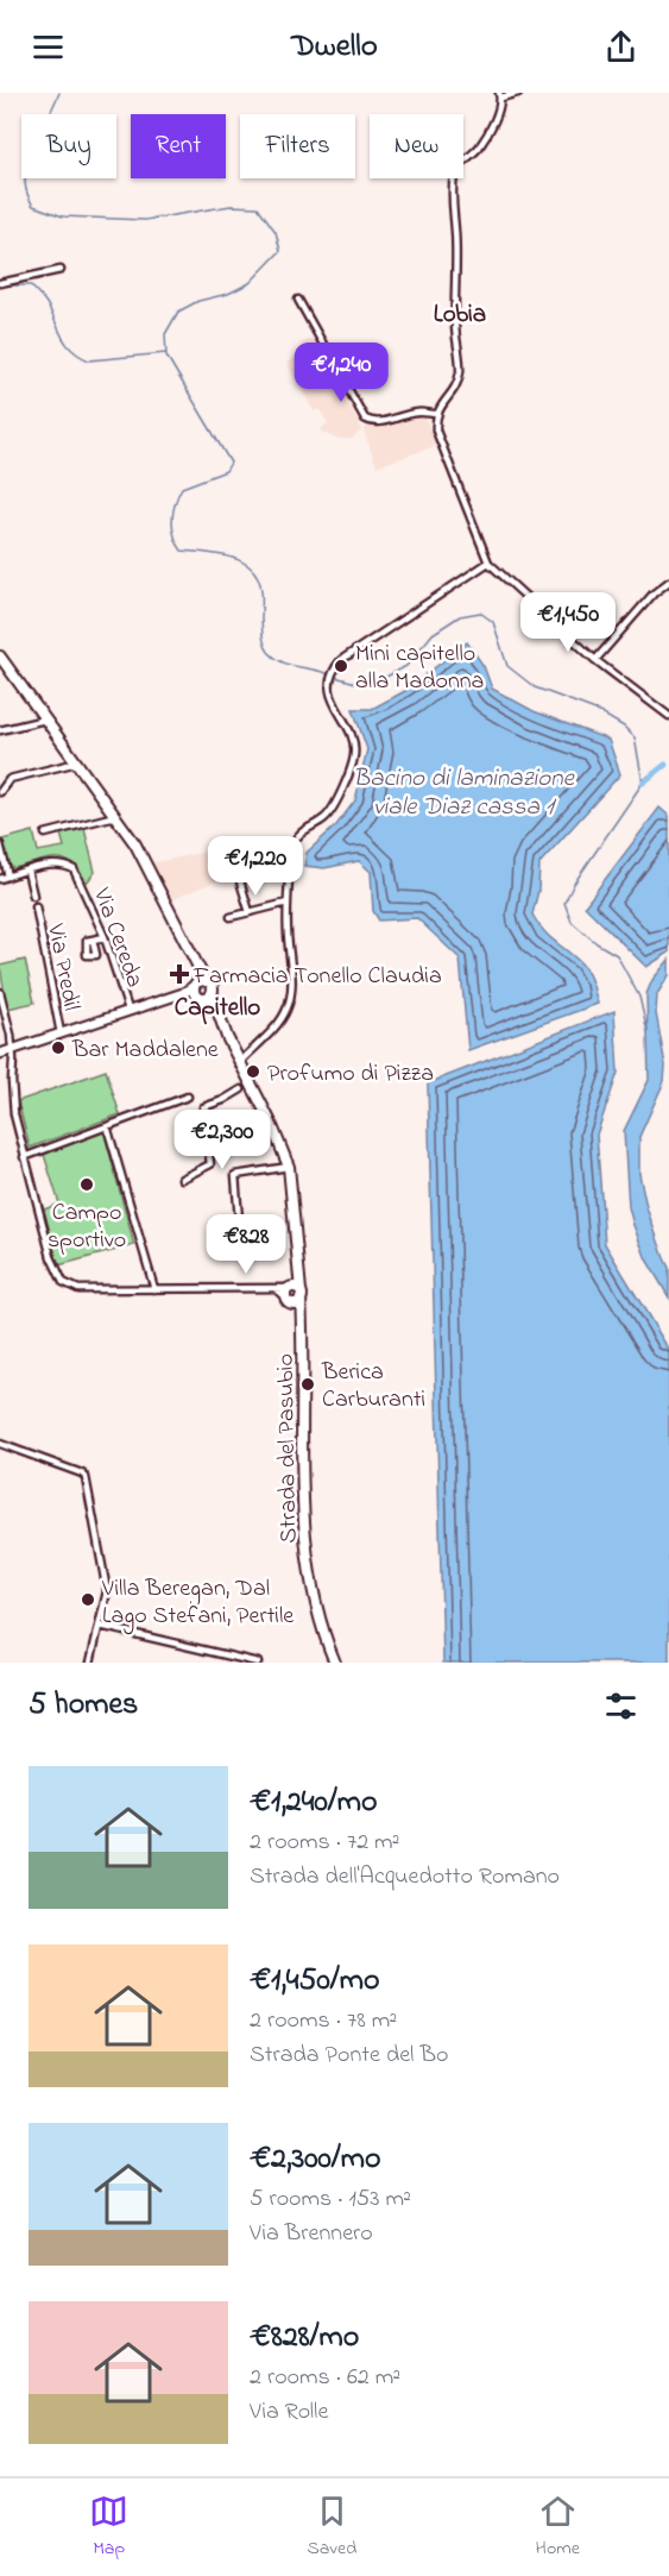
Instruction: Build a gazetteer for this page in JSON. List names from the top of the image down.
{
  "streets": {
    "main road": ["Strada del Pasubio"],
    "street": ["Via Cereda", "Via Predil"]
  },
  "crossings": [
    ["Via Cereda", "Via Predil"]
  ],
  "districts": ["Lobia", "Capitello"],
  "water": ["Bacino di laminazione viale Diaz cassa 1"],
  "places": {
    "other": [
      "Mini capitello alla Madonna",
      "Bar Maddalene",
      "Profumo di Pizza",
      "Campo sportivo",
      "Berica Carburanti",
      "Villa Beregan, Dal Lago Stefani, Pertile"
    ],
    "health": ["Farmacia Tonello Claudia"]
  },
  "page": {
    "header": "Dwello",
    "chip": [
      "Buy",
      "Rent",
      "Filters",
      "New"
    ],
    "price": [
      "€1,240",
      "€1,450",
      "€1,220",
      "€2,300",
      "€828"
    ],
    "heading": "5 homes",
    "list": [
      {
        "name": "€1,240/mo",
        "note": "2 rooms · 72 m² · Strada dell'Acquedotto Romano"
      },
      {
        "name": "€1,450/mo",
        "note": "2 rooms · 78 m² · Strada Ponte del Bo"
      },
      {
        "name": "€2,300/mo",
        "note": "5 rooms · 153 m² · Via Brennero"
      },
      {
        "name": "€828/mo",
        "note": "2 rooms · 62 m² · Via Rolle"
      }
    ],
    "tabs": ["Map", "Saved", "Home"]
  }
}
